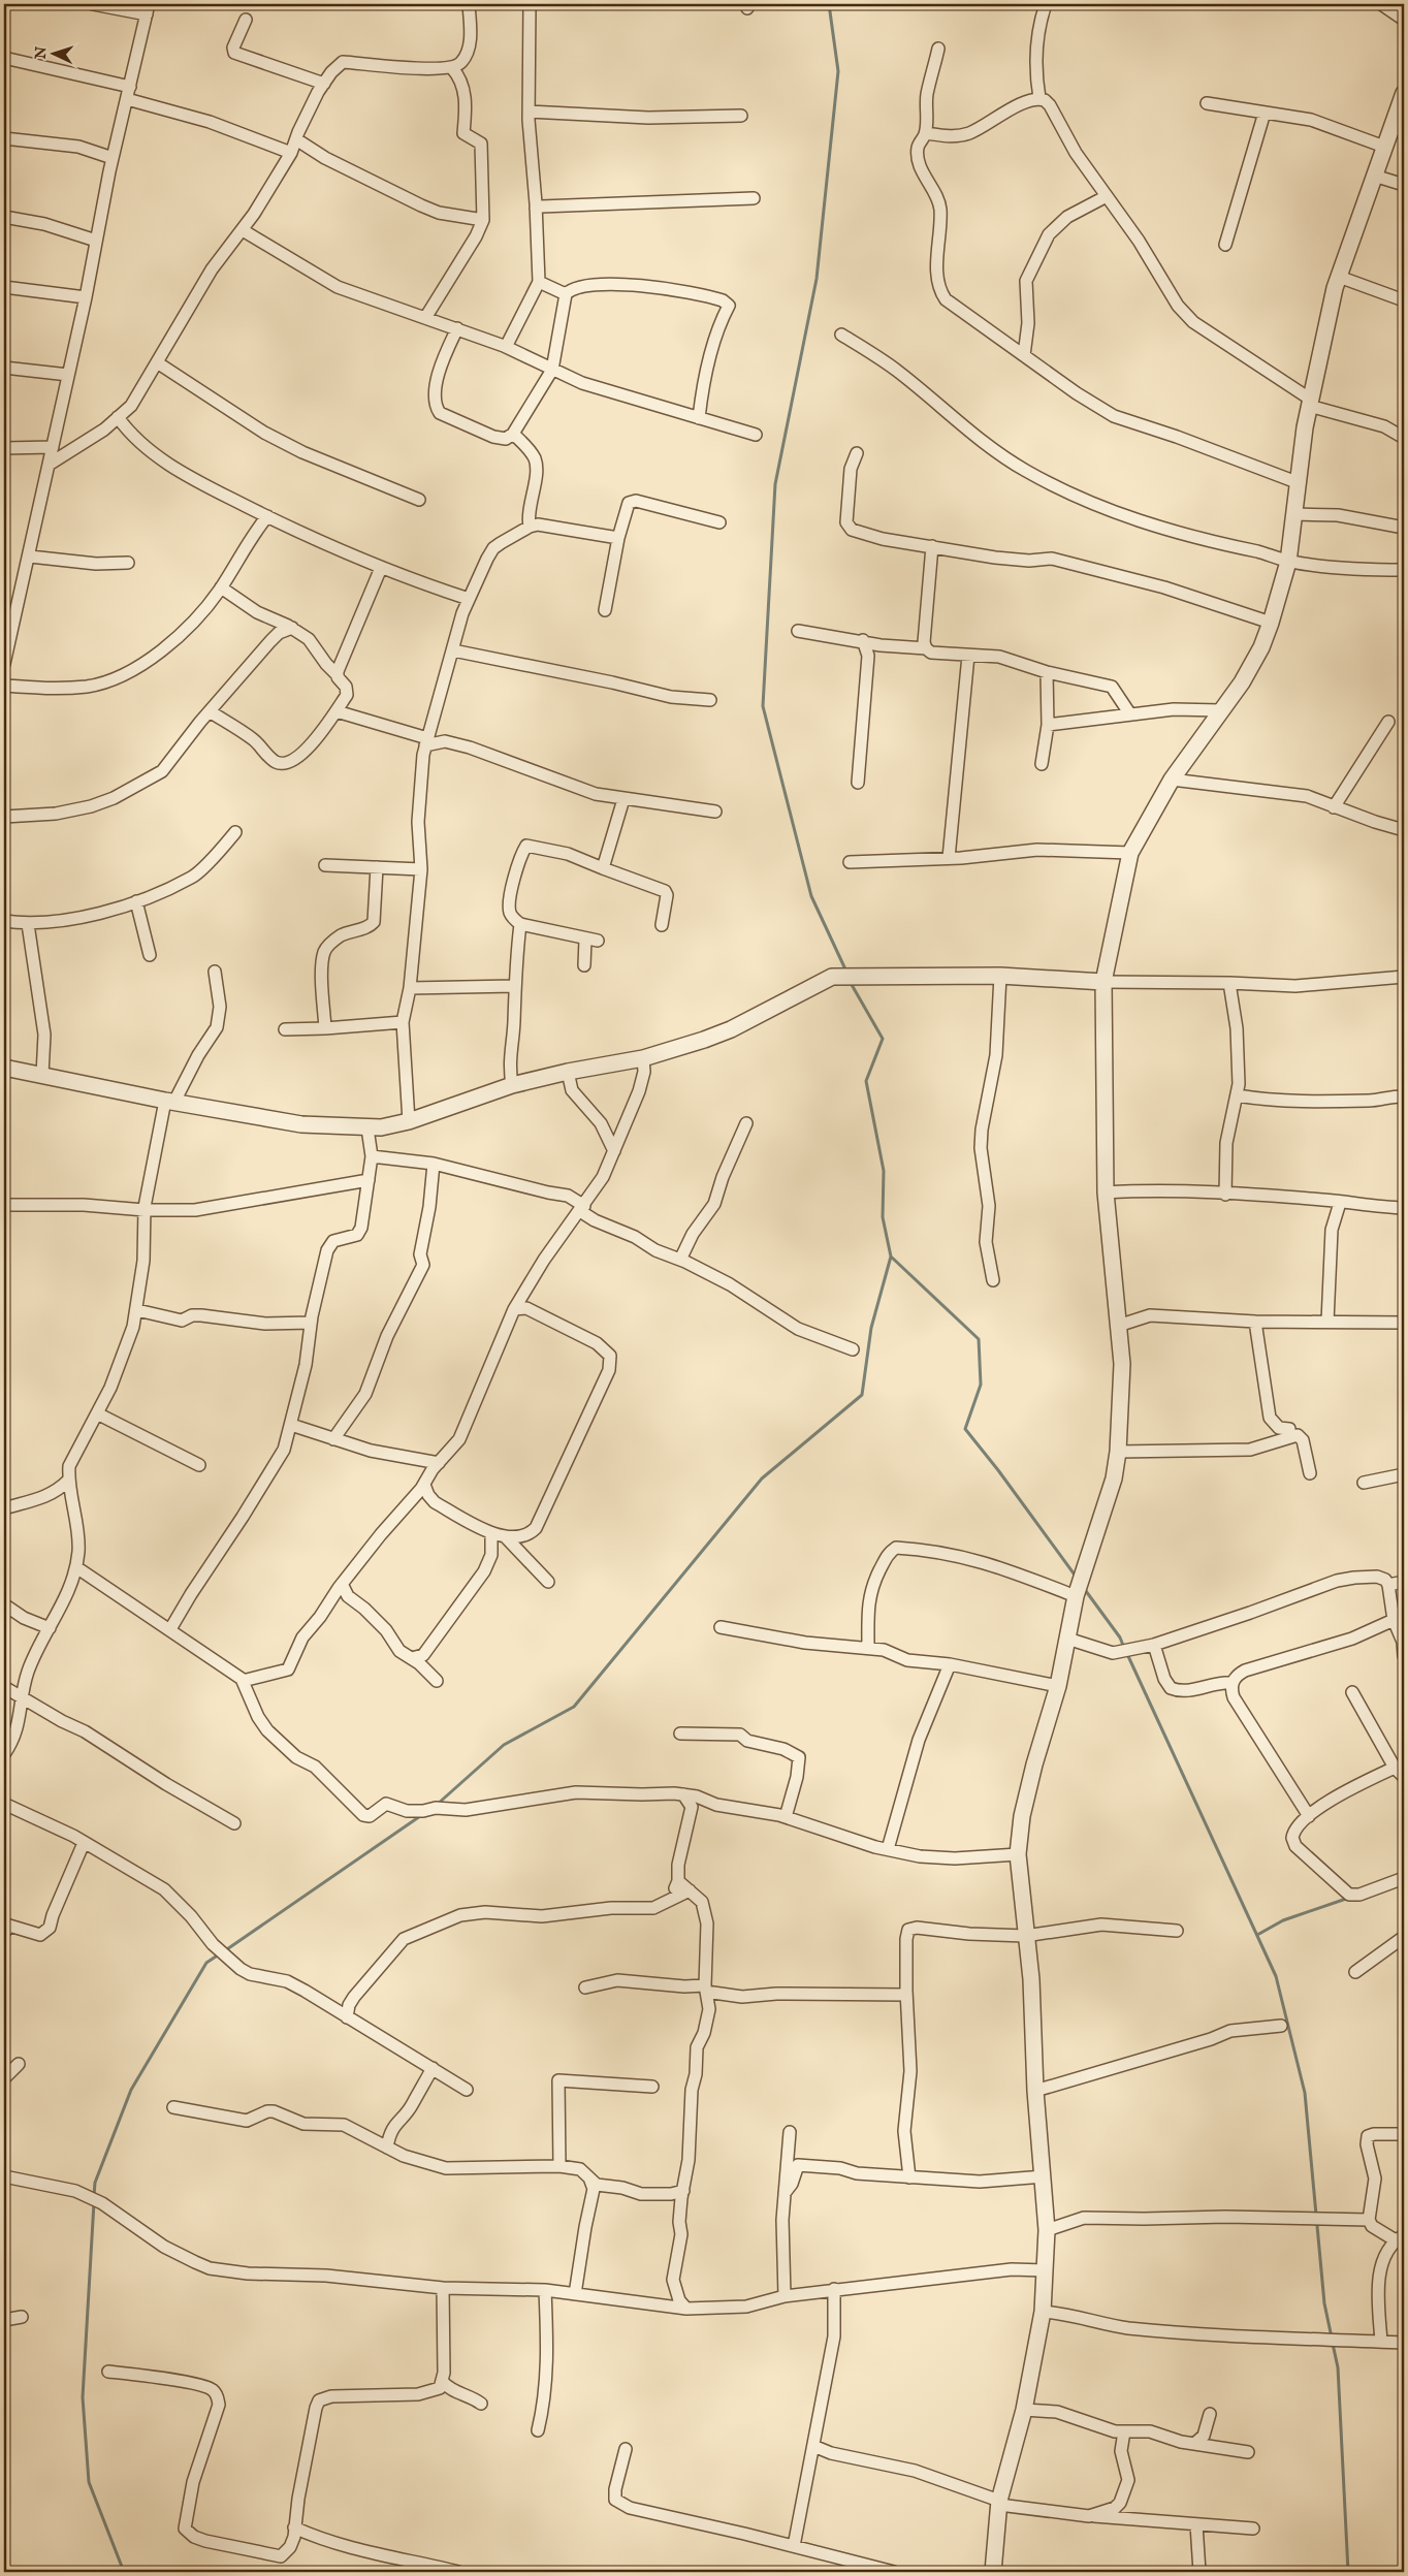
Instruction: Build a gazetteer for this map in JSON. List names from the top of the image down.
{
  "north": "left"
}
